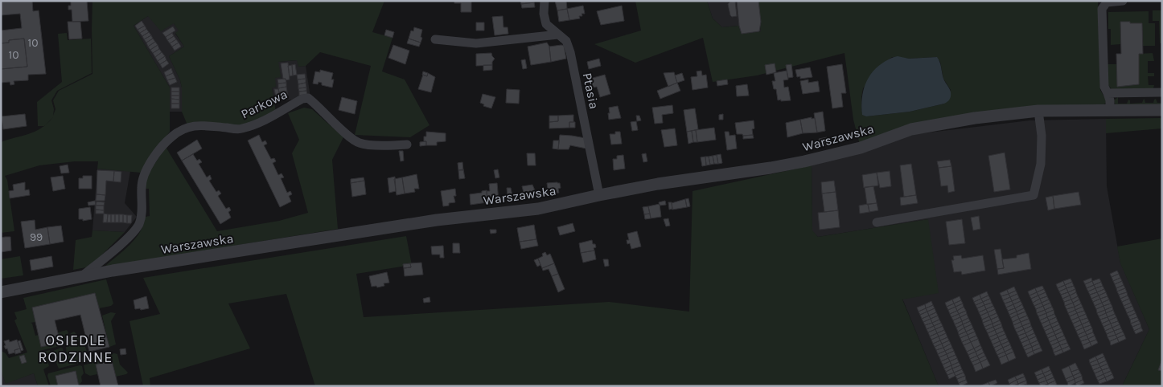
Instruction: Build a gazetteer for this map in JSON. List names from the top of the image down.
{
  "streets": {
    "street": ["Ptasia", "Parkowa", "Warszawska"]
  },
  "crossings": [
    ["Ptasia", "Warszawska"],
    ["Parkowa", "Warszawska"]
  ],
  "districts": ["OSIEDLE RODZINNE"],
  "house_numbers": ["10", "10", "99"]
}
